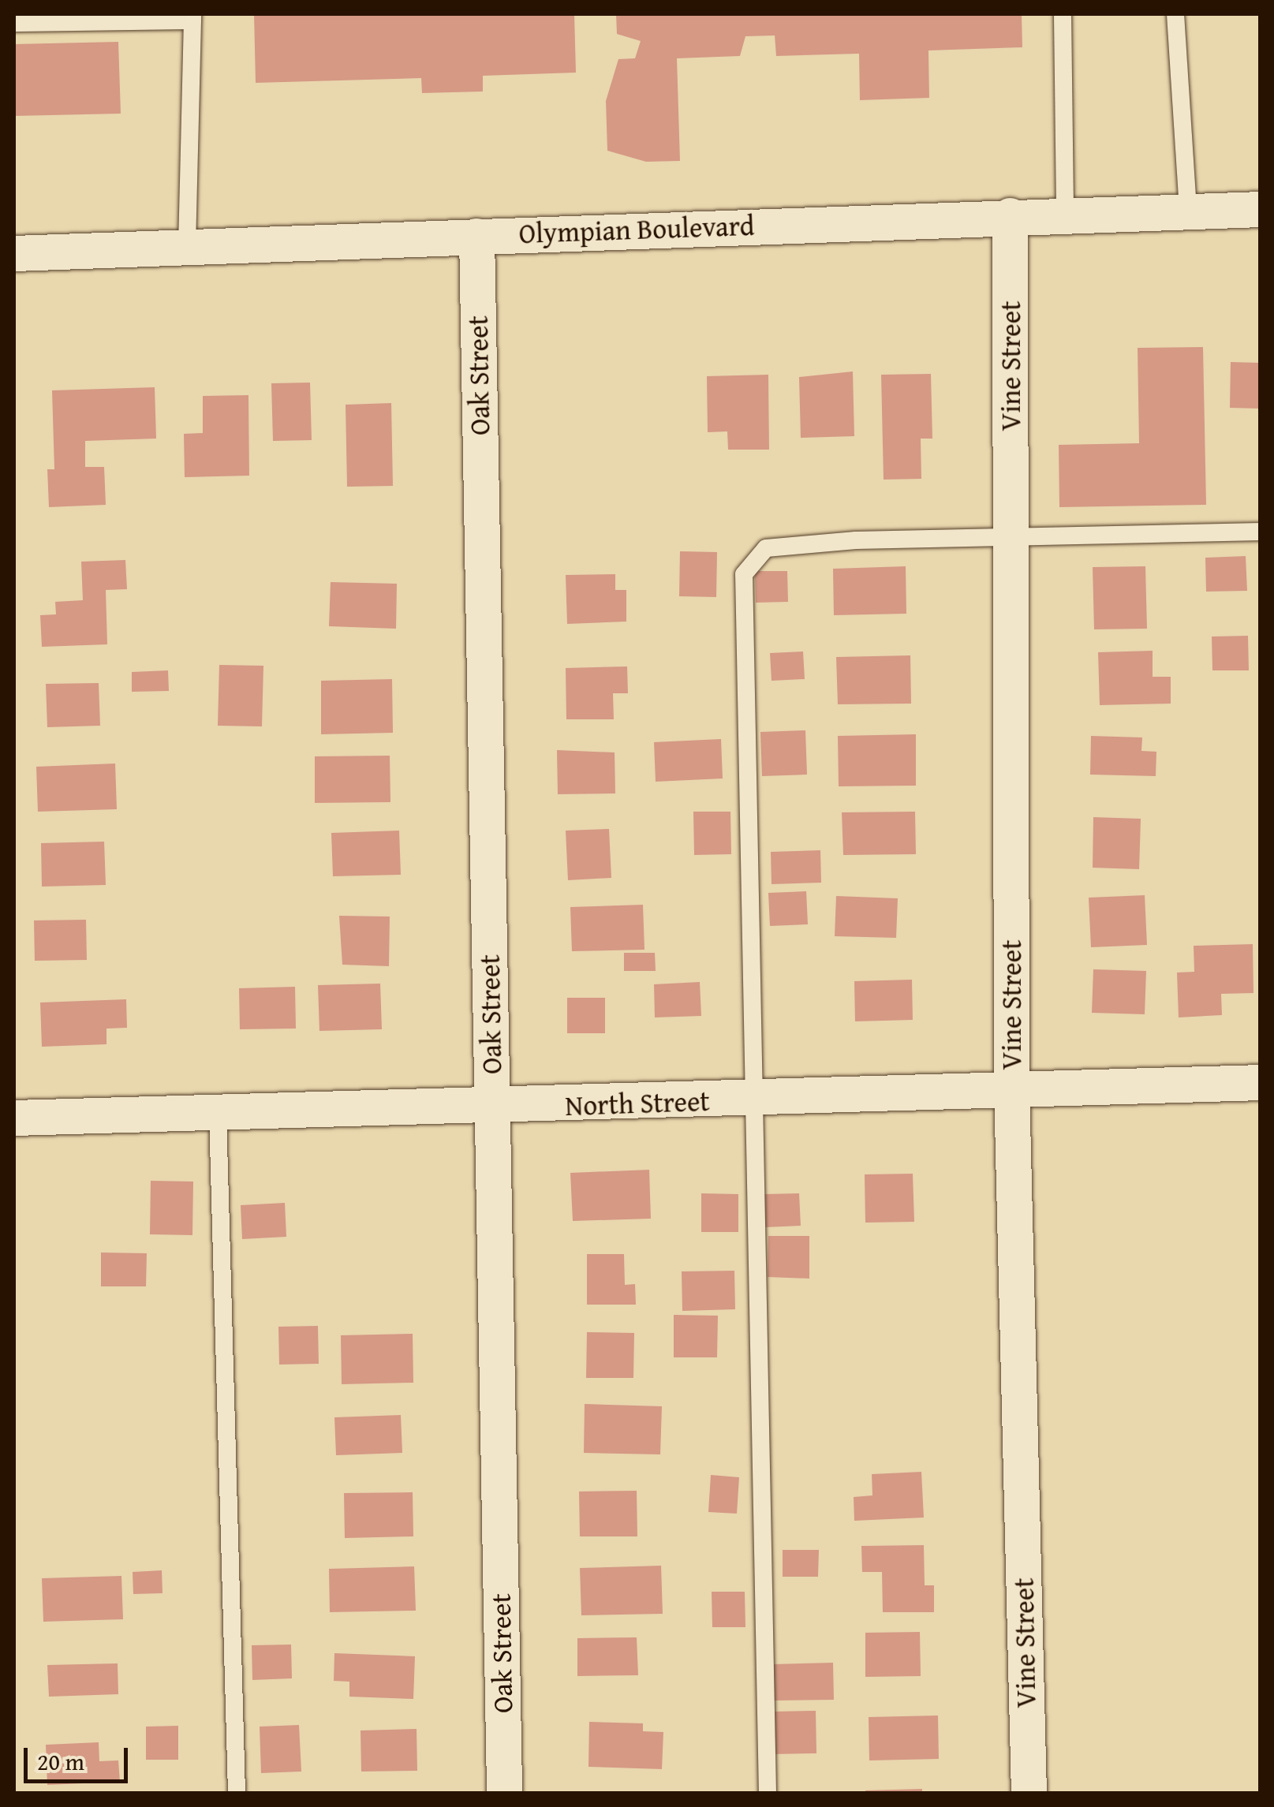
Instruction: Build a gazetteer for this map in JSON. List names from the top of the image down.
{
  "streets": {
    "street": [
      "Olympian Boulevard",
      "Vine Street",
      "Oak Street",
      "North Street"
    ]
  },
  "crossings": [
    ["Olympian Boulevard", "Vine Street"],
    ["Olympian Boulevard", "Oak Street"],
    ["Vine Street", "North Street"],
    ["Oak Street", "North Street"]
  ],
  "scale_bar": "20 m"
}
